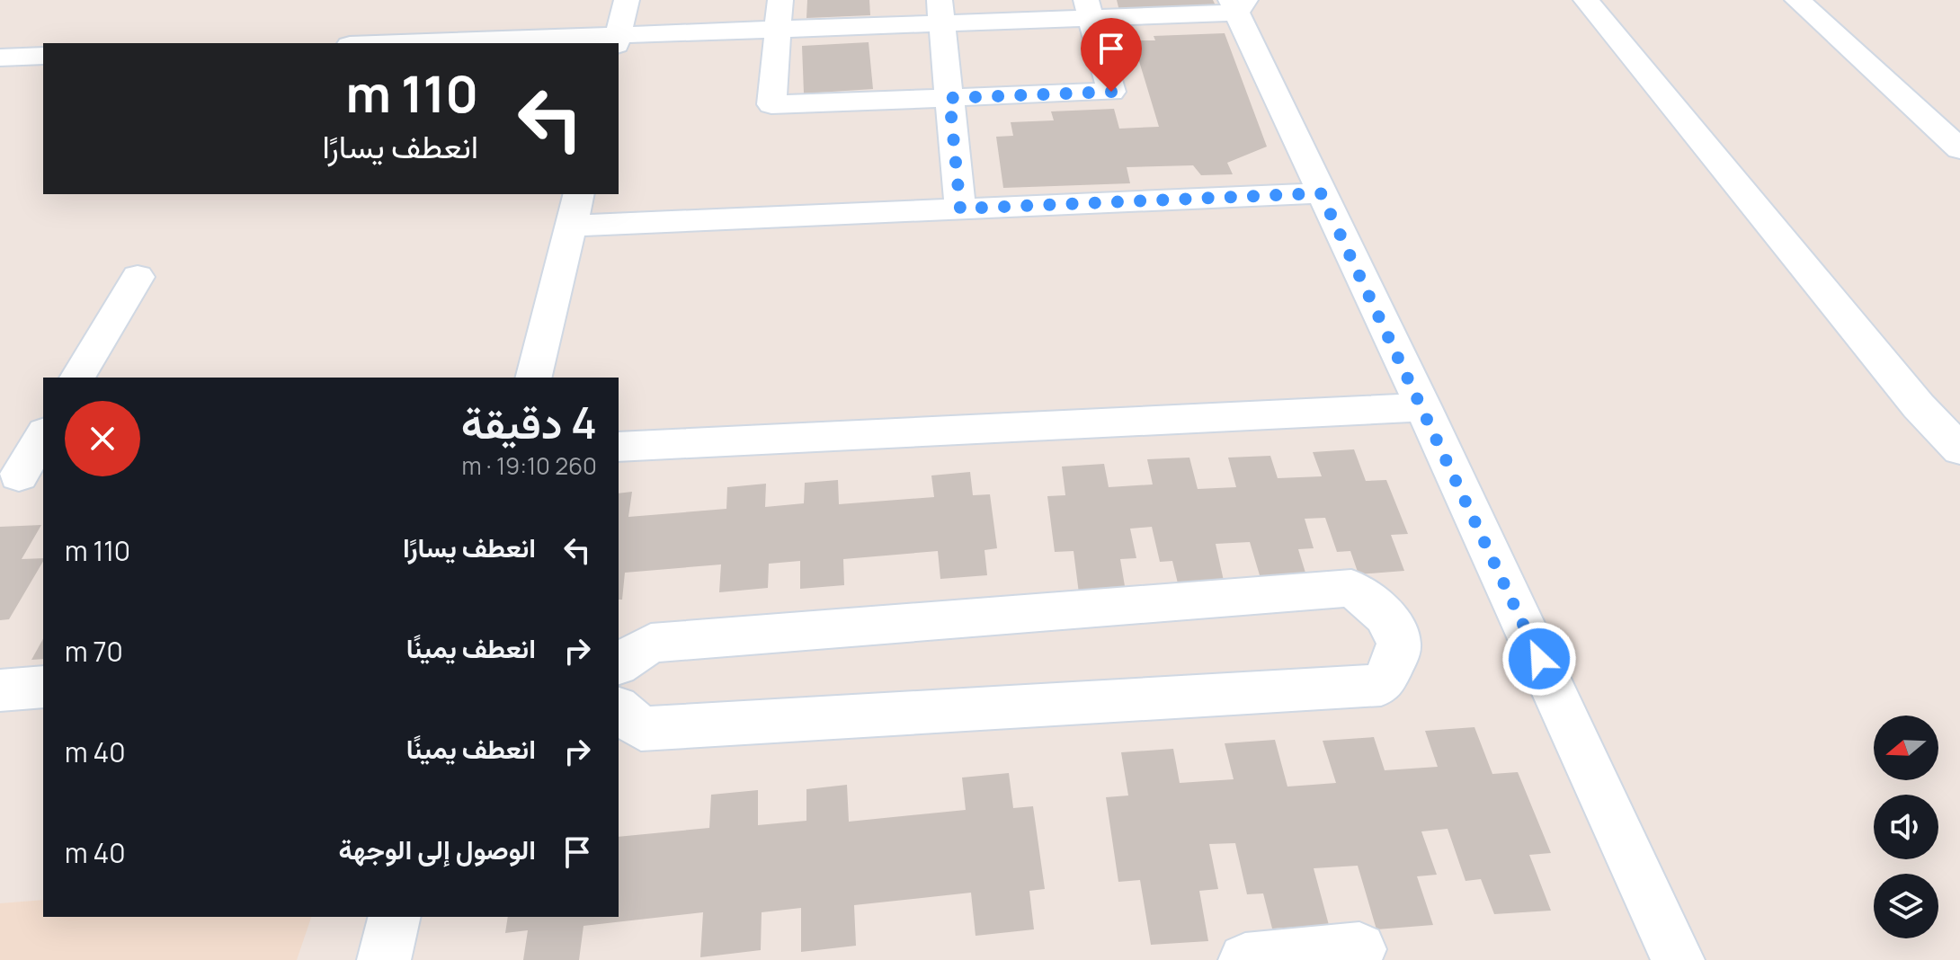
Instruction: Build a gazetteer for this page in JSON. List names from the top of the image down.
{
  "north": "left",
  "page": {
    "turn": ["110 m", "انعطف يسارًا"],
    "heading": ["4 دقيقة", "260 m · 19:10"],
    "list": [
      {
        "name": "انعطف يسارًا",
        "value": "110 m"
      },
      {
        "name": "انعطف يمينًا",
        "value": "70 m"
      },
      {
        "name": "انعطف يمينًا",
        "value": "40 m"
      },
      {
        "name": "الوصول إلى الوجهة",
        "value": "40 m"
      }
    ]
  }
}
